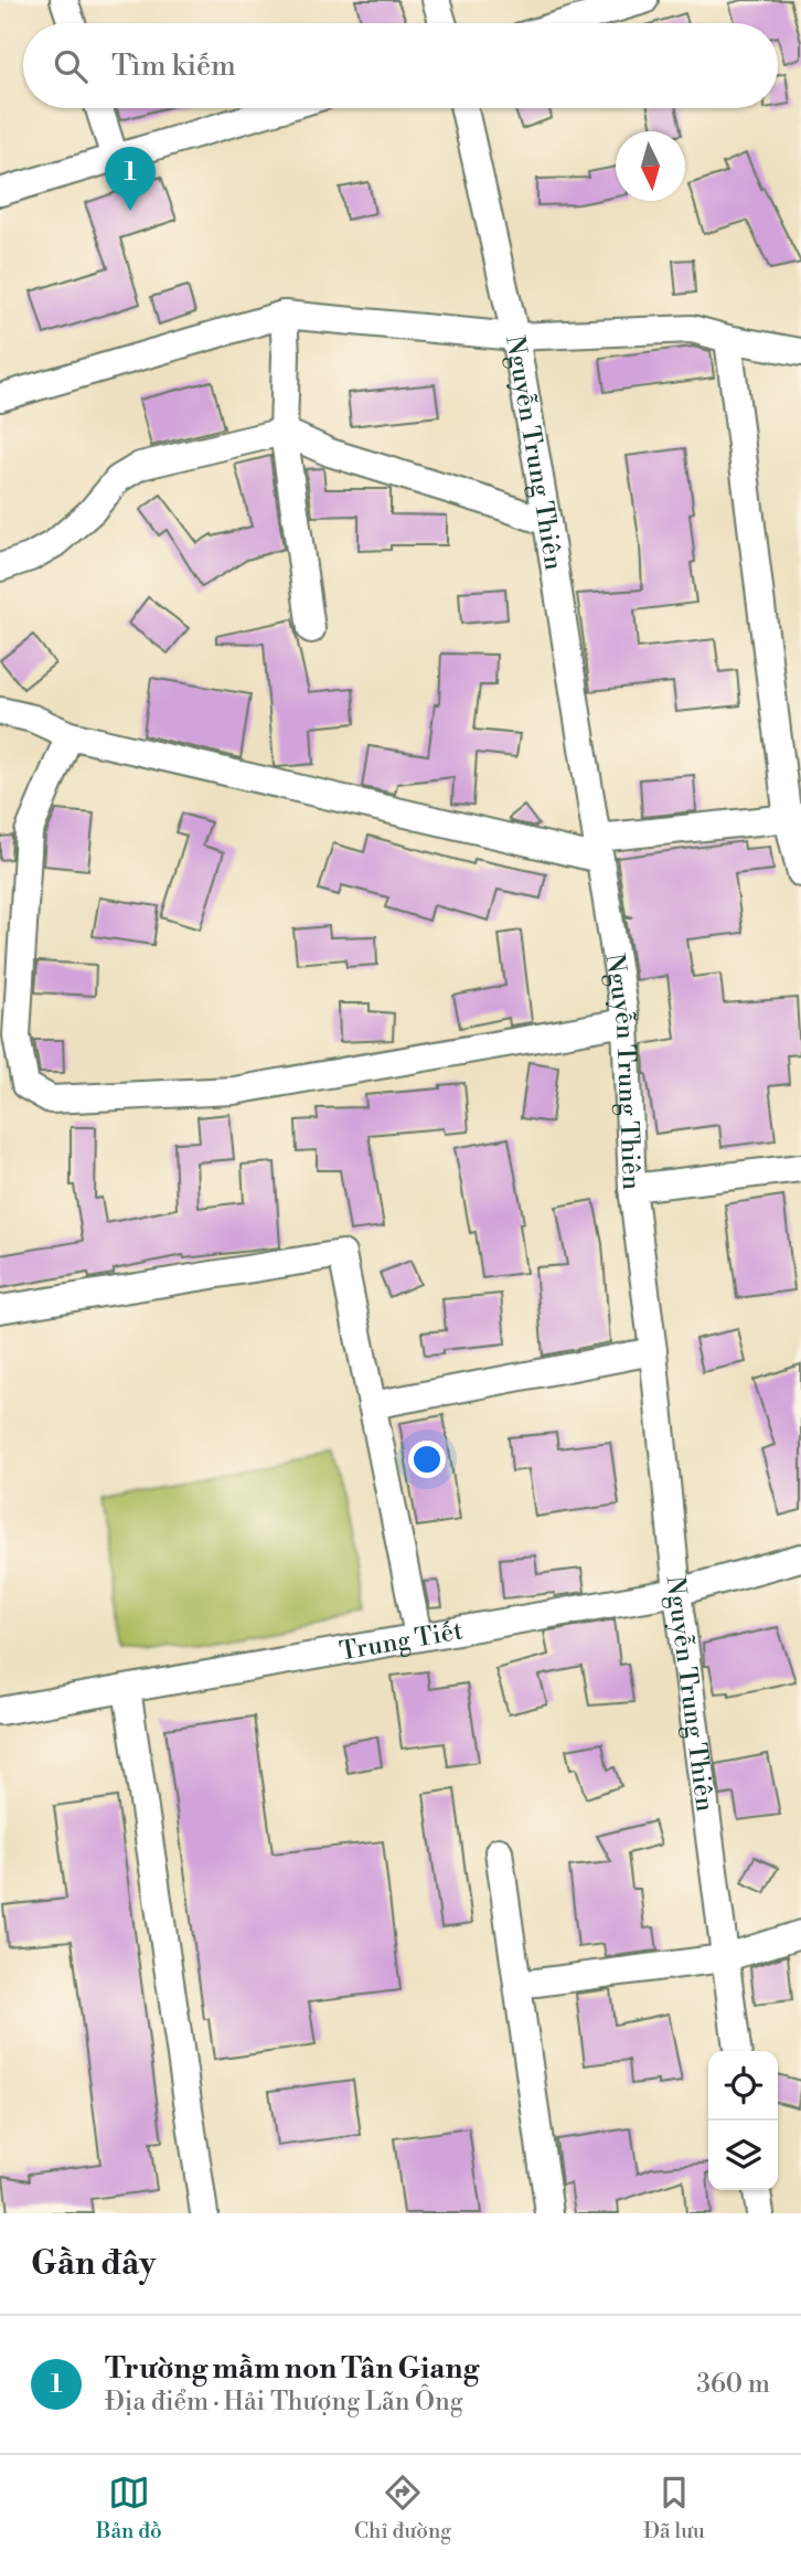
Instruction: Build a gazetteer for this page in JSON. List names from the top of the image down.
{
  "streets": {
    "street": ["Nguyễn Trung Thiên", "Trung Tiết"]
  },
  "crossings": [
    ["Nguyễn Trung Thiên", "Trung Tiết"]
  ],
  "north": "bottom",
  "page": {
    "search": "Tìm kiếm",
    "pins": "1",
    "heading": "Gần đây",
    "list": [
      {
        "mark": "1",
        "name": "Trường mầm non Tân Giang",
        "note": "Địa điểm · Hải Thượng Lãn Ông",
        "value": "360 m"
      }
    ],
    "nav": ["Bản đồ", "Chỉ đường", "Đã lưu"]
  }
}
